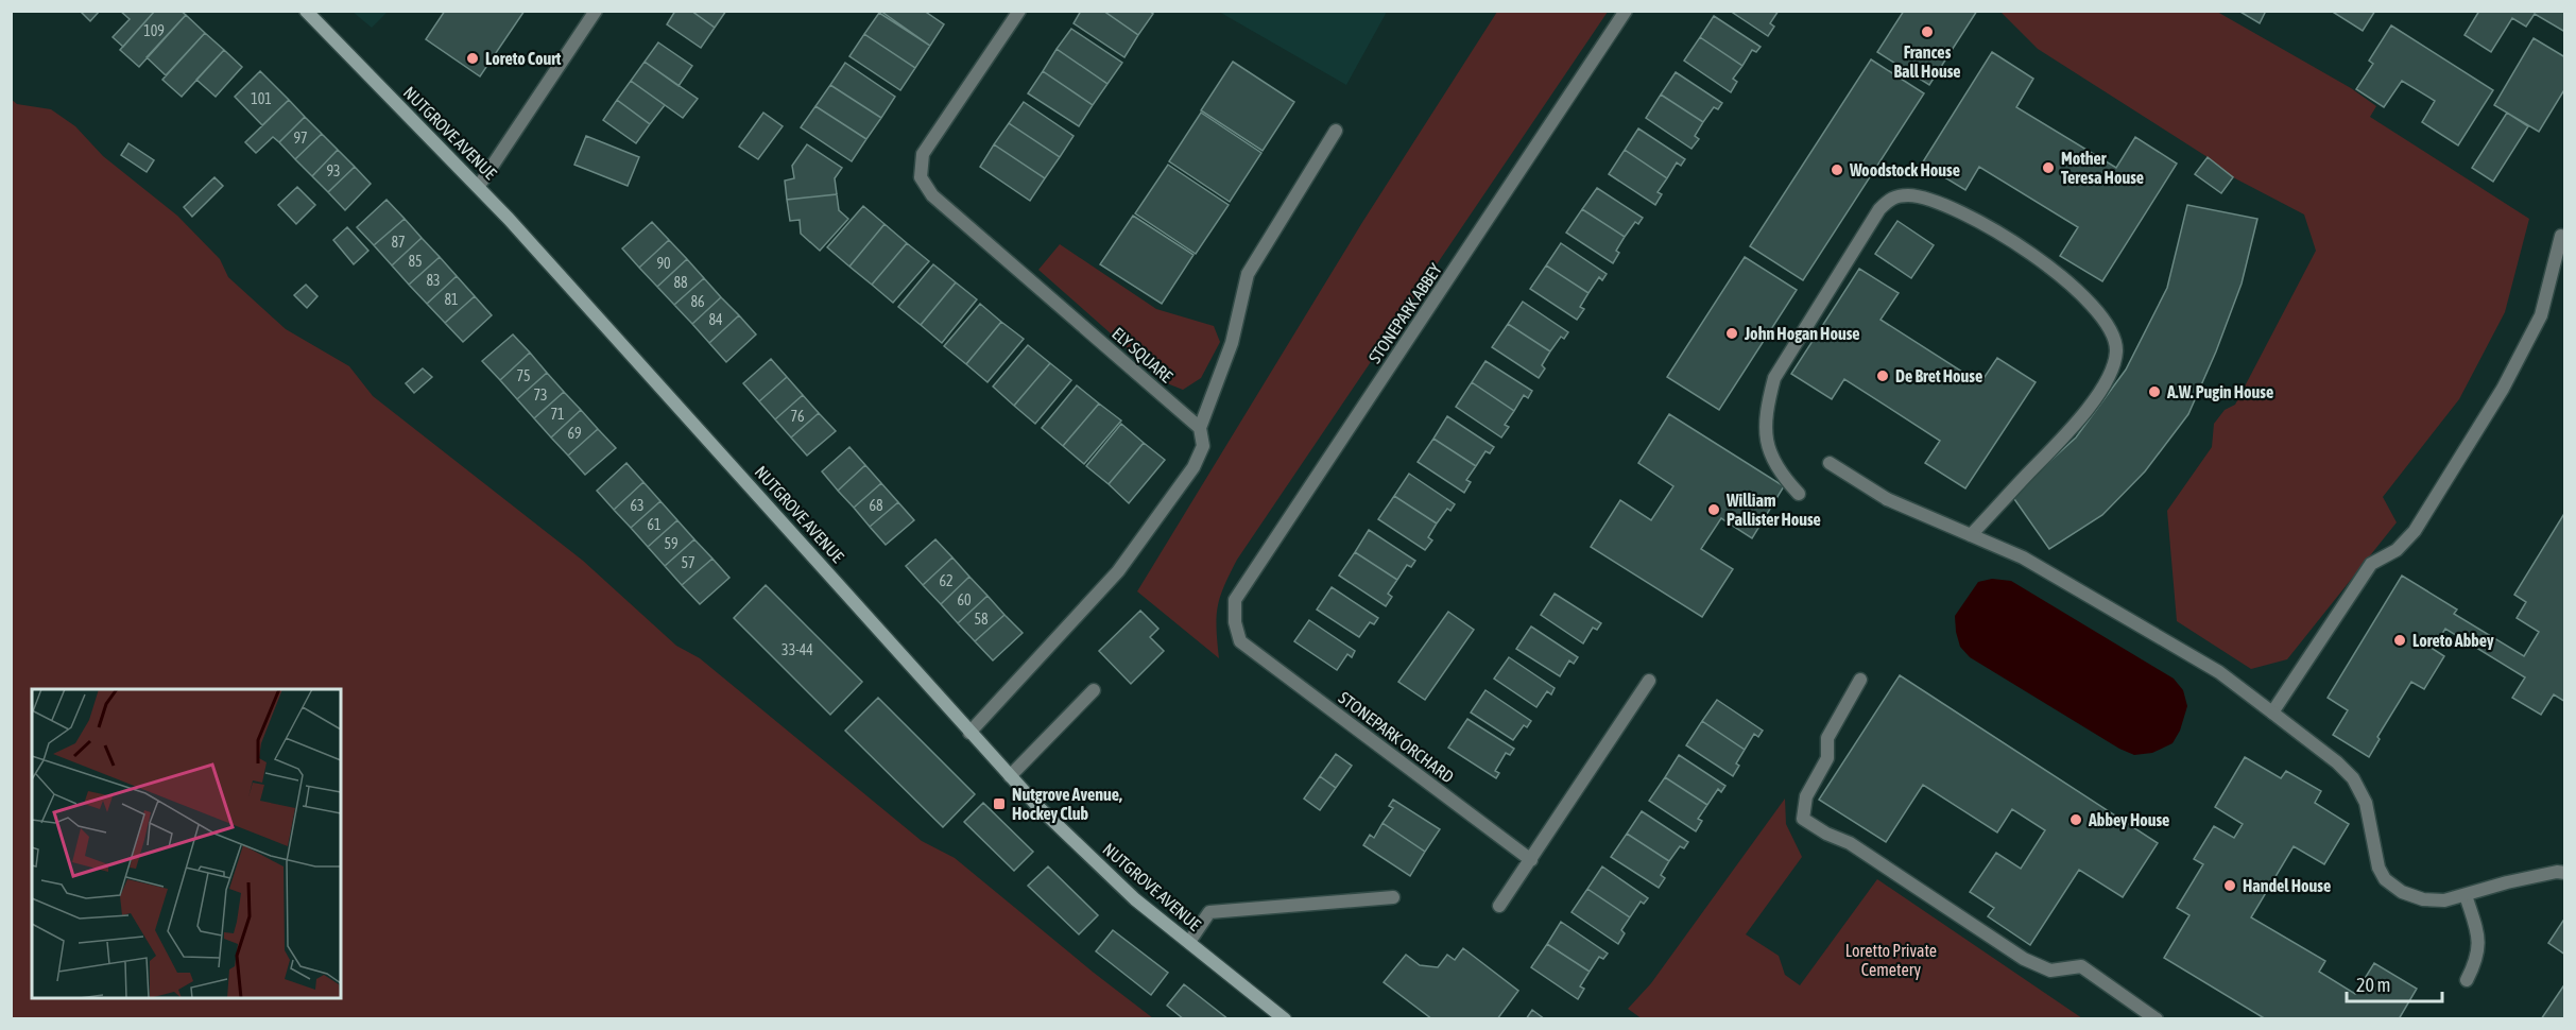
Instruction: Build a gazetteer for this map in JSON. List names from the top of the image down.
{
  "streets": {
    "main road": ["NUTGROVE AVENUE"],
    "street": ["STONEPARK ABBEY", "ELY SQUARE", "STONEPARK ORCHARD"]
  },
  "crossings": [
    ["STONEPARK ABBEY", "STONEPARK ORCHARD"]
  ],
  "parks": ["Loretto Private Cemetery"],
  "places": {
    "other": [
      "Frances Ball House",
      "Loreto Court",
      "Mother Teresa House",
      "Woodstock House",
      "John Hogan House",
      "De Bret House",
      "A.W. Pugin House",
      "William Pallister House",
      "Loreto Abbey",
      "Abbey House",
      "Handel House"
    ],
    "transit": ["Nutgrove Avenue, Hockey Club"]
  },
  "house_numbers": [
    "109",
    "101",
    "97",
    "93",
    "87",
    "85",
    "90",
    "83",
    "88",
    "81",
    "86",
    "84",
    "75",
    "73",
    "71",
    "76",
    "69",
    "63",
    "68",
    "61",
    "59",
    "57",
    "62",
    "60",
    "58",
    "33-44"
  ],
  "scale_bar": "20 m"
}
